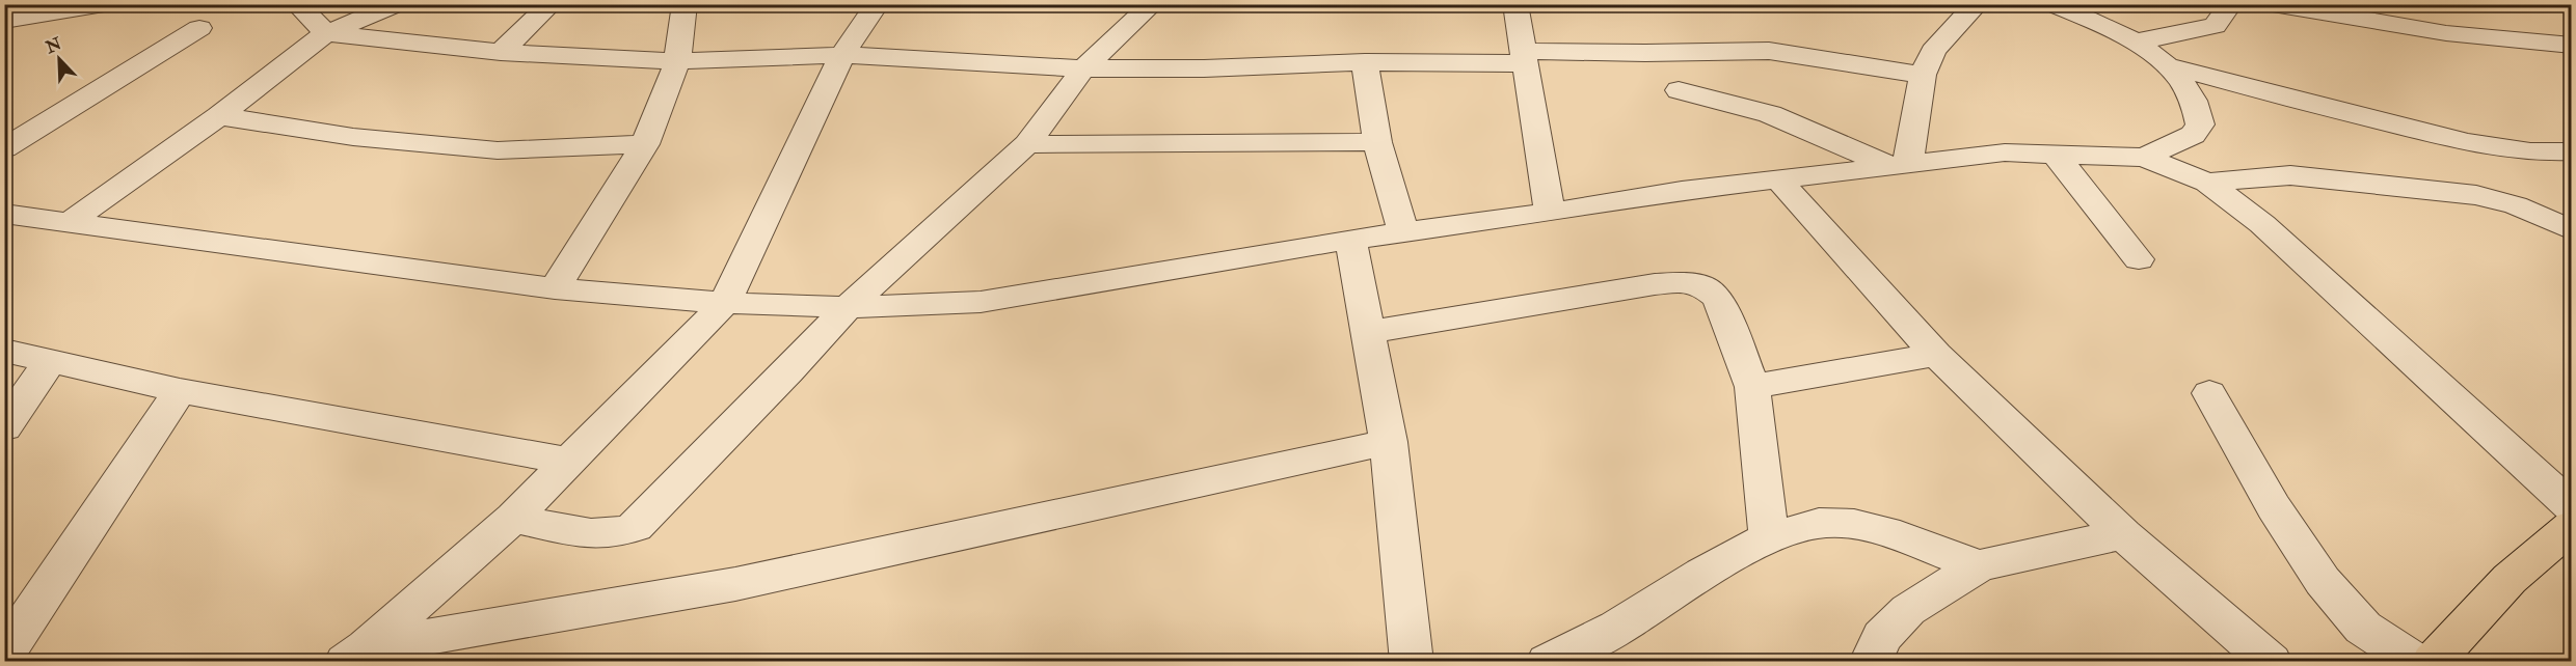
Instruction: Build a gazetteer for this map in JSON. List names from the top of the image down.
{
  "north": "top left"
}
